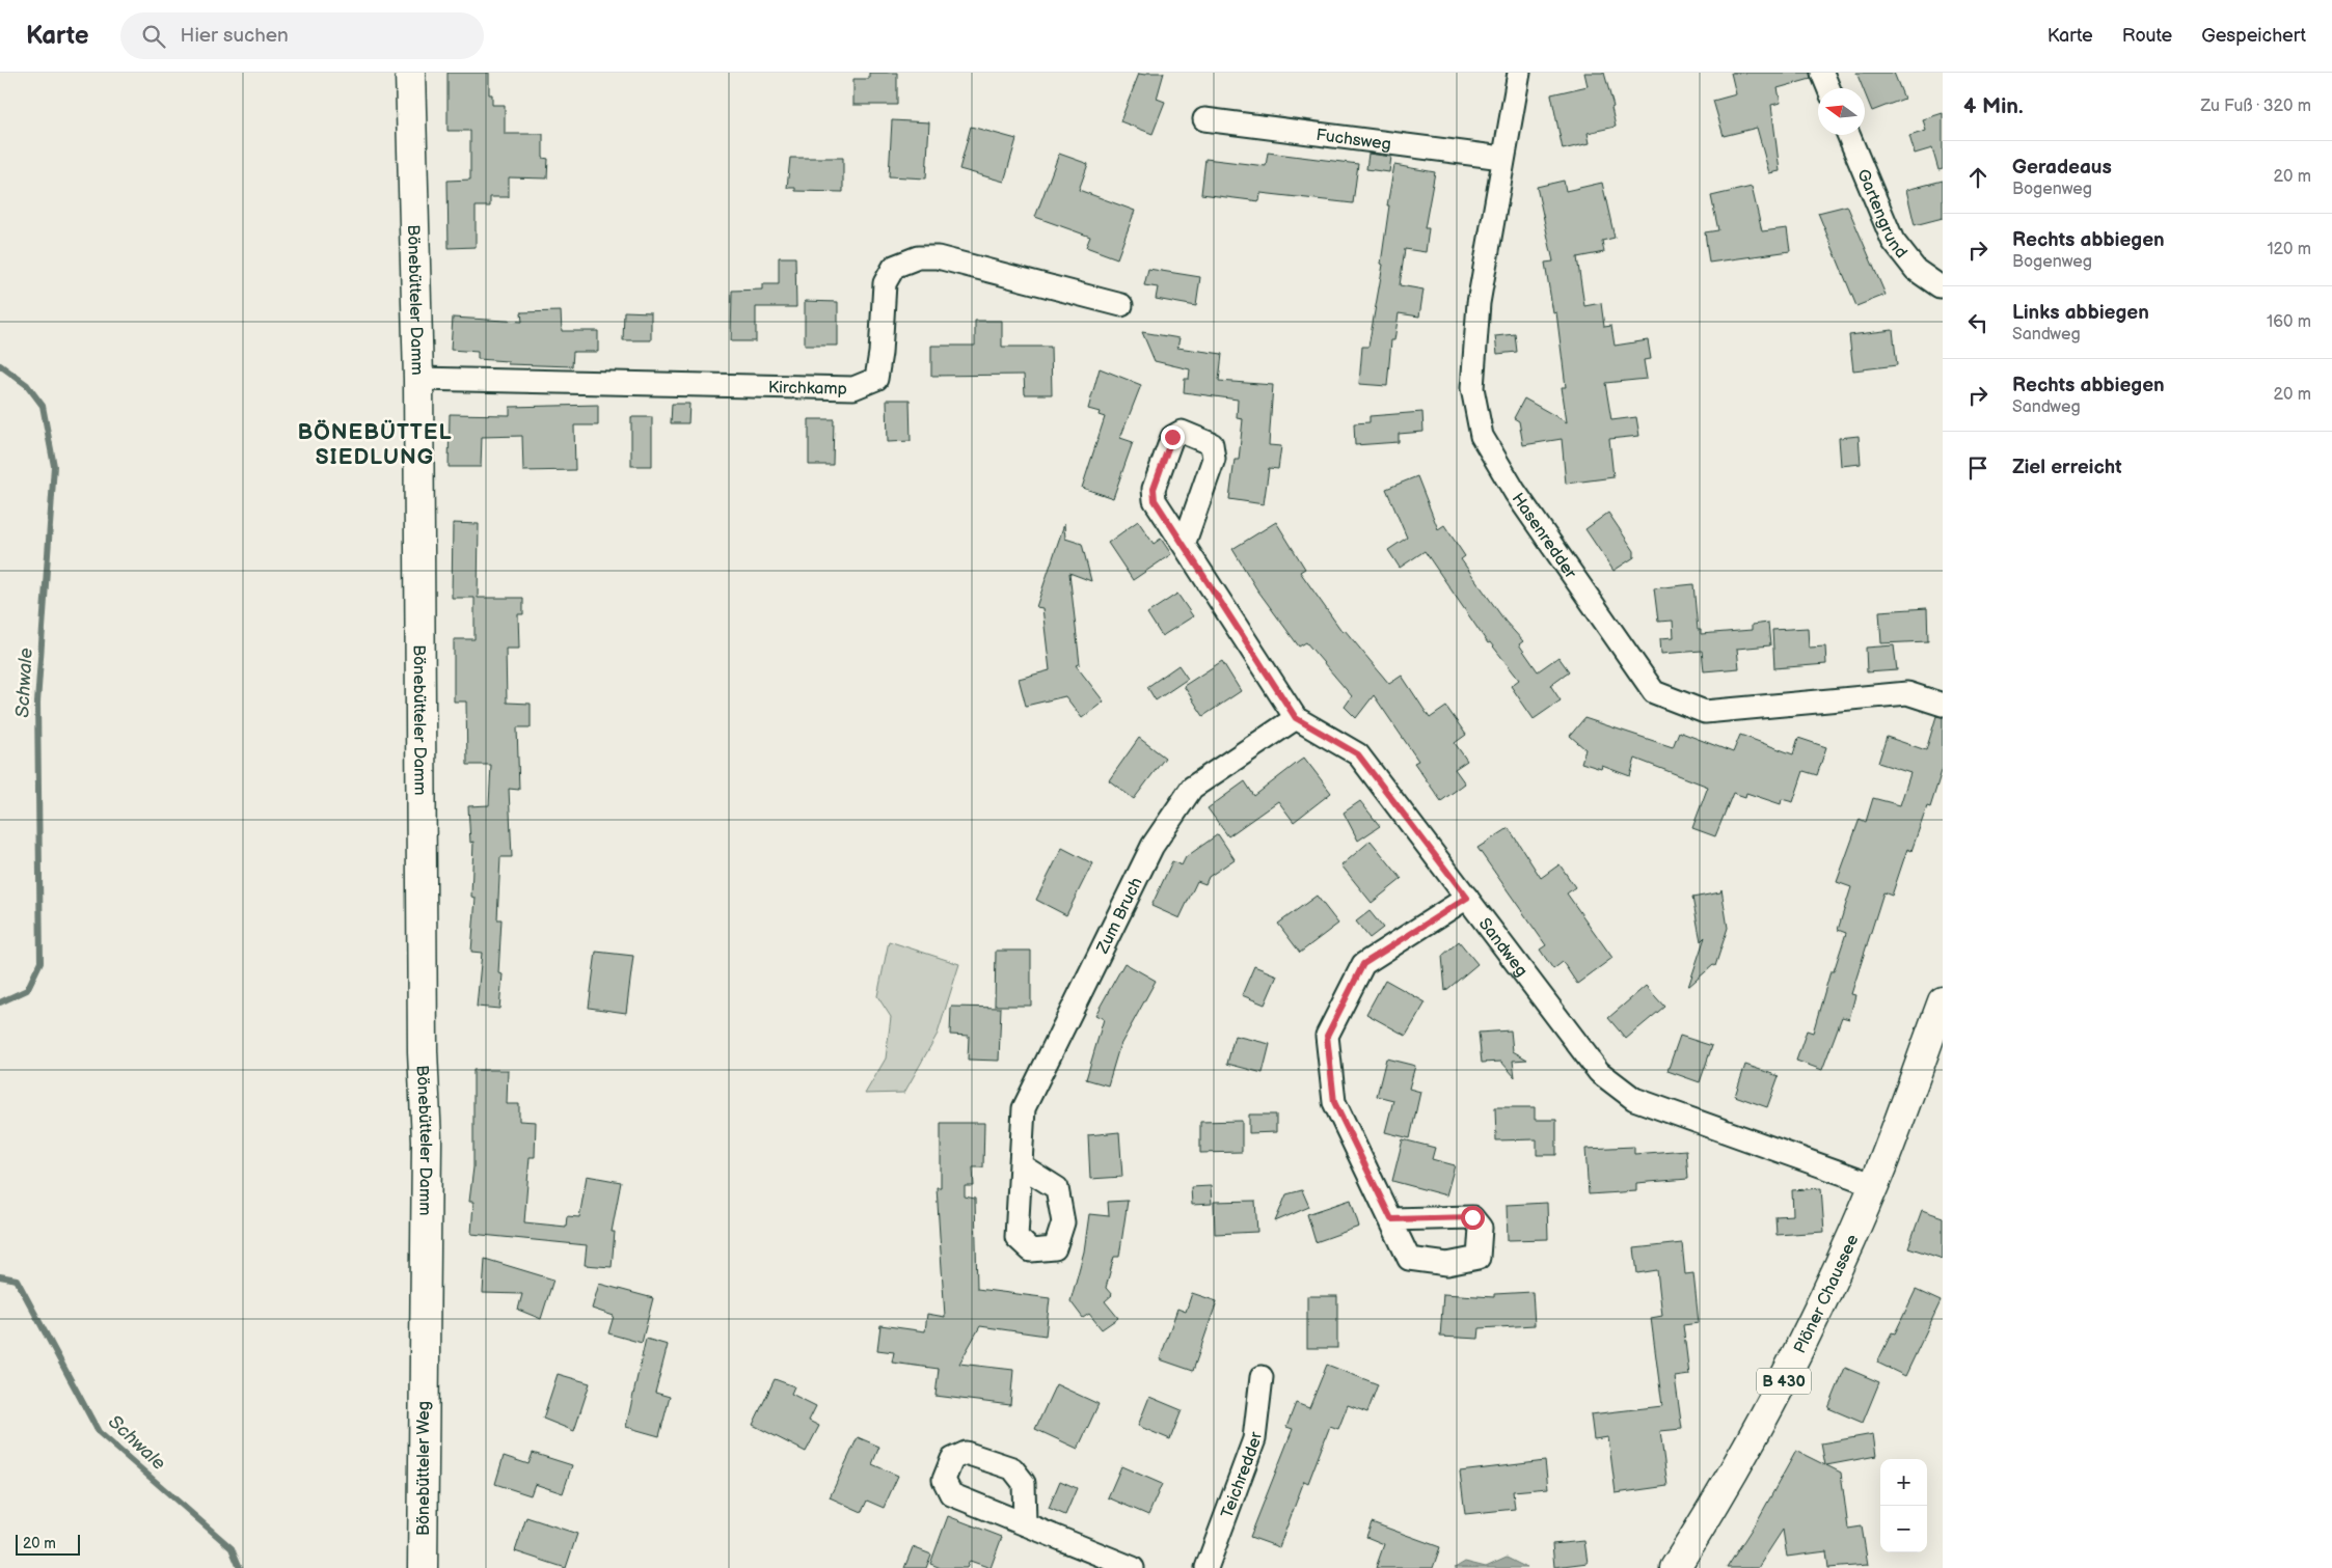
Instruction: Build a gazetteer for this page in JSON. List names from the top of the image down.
{
  "streets": {
    "street": [
      "Fuchsweg",
      "Gartengrund",
      "Bönebütteler Damm",
      "Kirchkamp",
      "Hasenredder",
      "Zum Bruch",
      "Sandweg",
      "Plöner Chaussee",
      "B 430",
      "Bönebütteler Weg",
      "Teichredder"
    ]
  },
  "crossings": [
    ["Fuchsweg", "Hasenredder"],
    ["Bönebütteler Damm", "Kirchkamp"],
    ["Bönebütteler Damm", "Bönebütteler Weg"],
    ["Zum Bruch", "Sandweg"],
    ["Sandweg", "Plöner Chaussee"]
  ],
  "districts": ["BÖNEBÜTTEL SIEDLUNG"],
  "water": ["Schwale"],
  "scale_bar": "20 m",
  "north": "left",
  "page": {
    "header": "Karte",
    "search": "Hier suchen",
    "nav": ["Karte", "Route", "Gespeichert"],
    "heading": ["4 Min.", "Zu Fuß · 320 m"],
    "list": [
      ["Geradeaus", "Bogenweg", "20 m"],
      ["Rechts abbiegen", "Bogenweg", "120 m"],
      ["Links abbiegen", "Sandweg", "160 m"],
      ["Rechts abbiegen", "Sandweg", "20 m"],
      "Ziel erreicht"
    ],
    "map_buttons": ["+", "−"],
    "scale": "20 m"
  }
}
